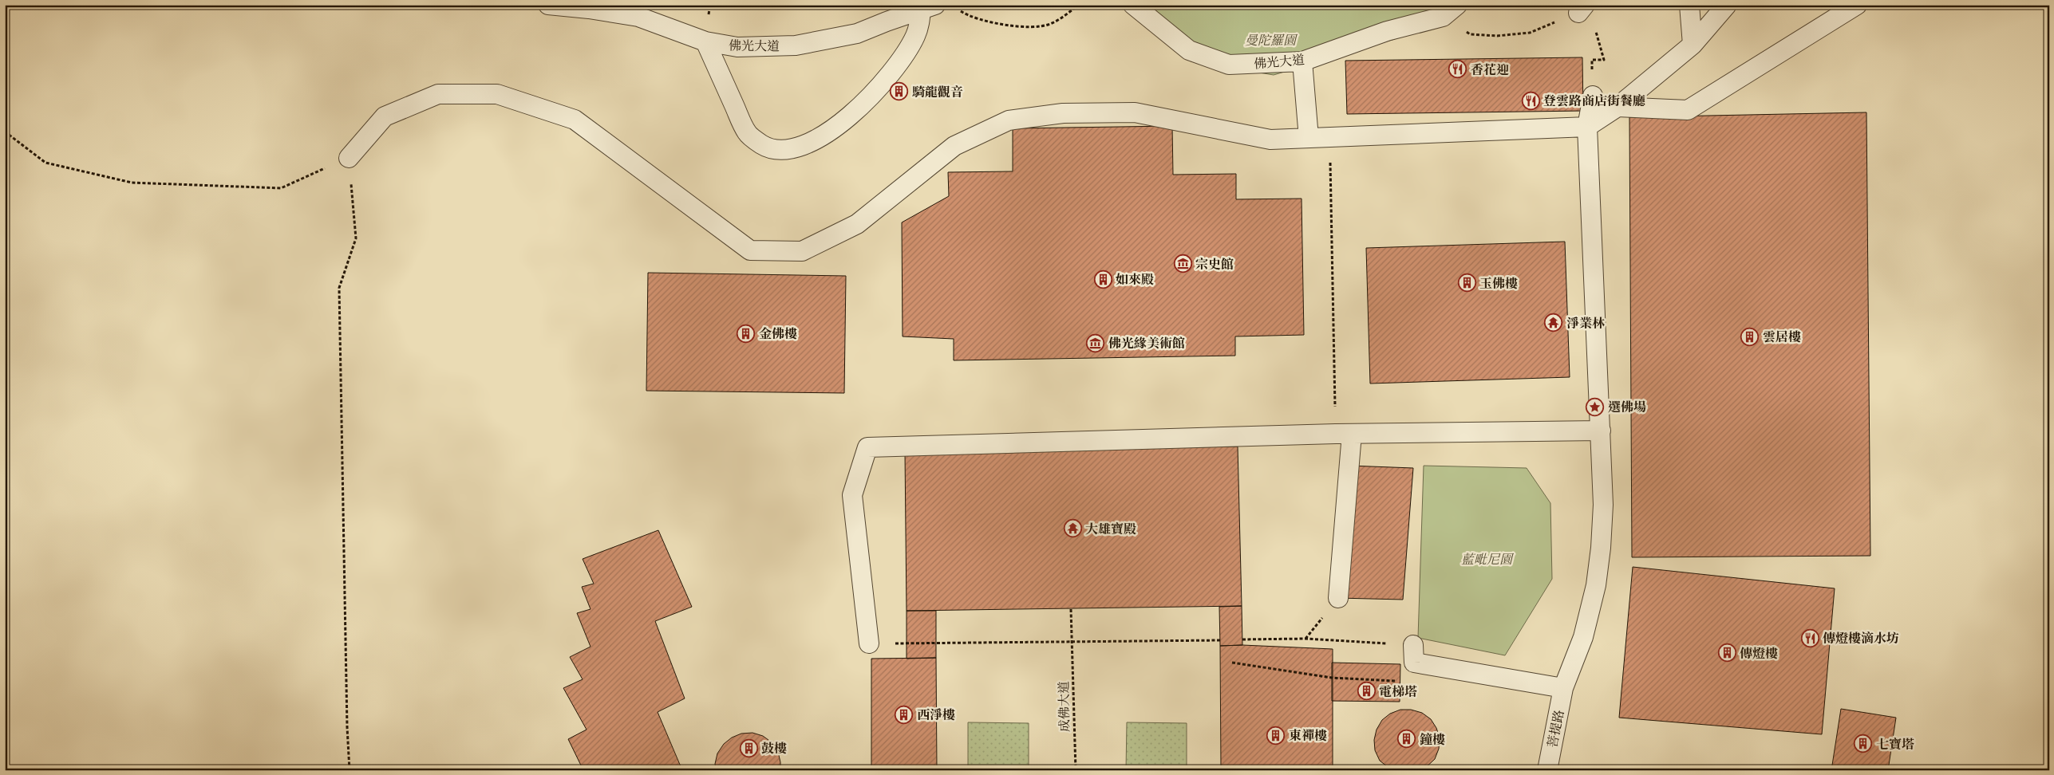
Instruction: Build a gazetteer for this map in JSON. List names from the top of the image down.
{
  "streets": {
    "lane": ["佛光大道", "菩提路"],
    "path": ["成佛大道"]
  },
  "parks": ["曼陀羅園", "藍毗尼園"],
  "places": {
    "restaurant": ["香花迎", "登雲路商店街餐廳", "傳燈樓滴水坊"],
    "building": [
      "騎龍觀音",
      "如來殿",
      "玉佛樓",
      "金佛樓",
      "雲居樓",
      "傳燈樓",
      "電梯塔",
      "西淨樓",
      "東禪樓",
      "鐘樓",
      "七寶塔",
      "鼓樓"
    ],
    "museum": ["宗史館", "佛光緣美術館"],
    "temple": ["淨業林", "大雄寶殿"],
    "place": ["選佛場"]
  }
}
